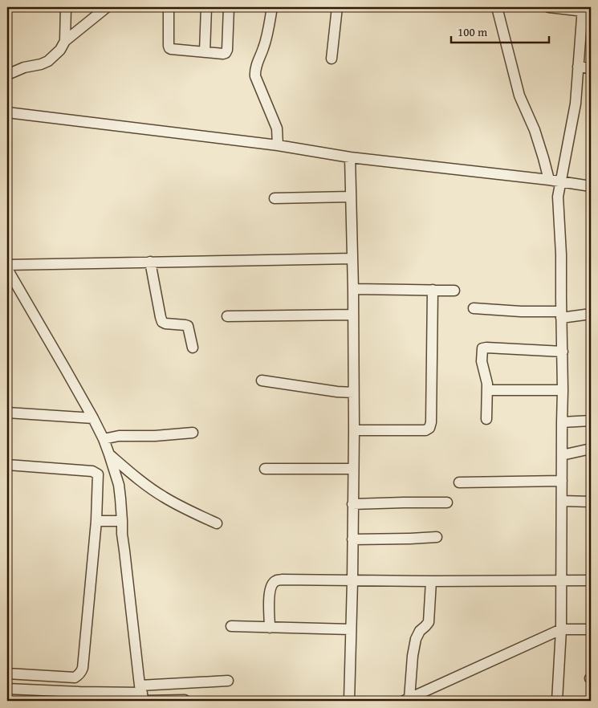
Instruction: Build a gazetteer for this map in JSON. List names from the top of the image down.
{
  "scale_bar": "100 m"
}
